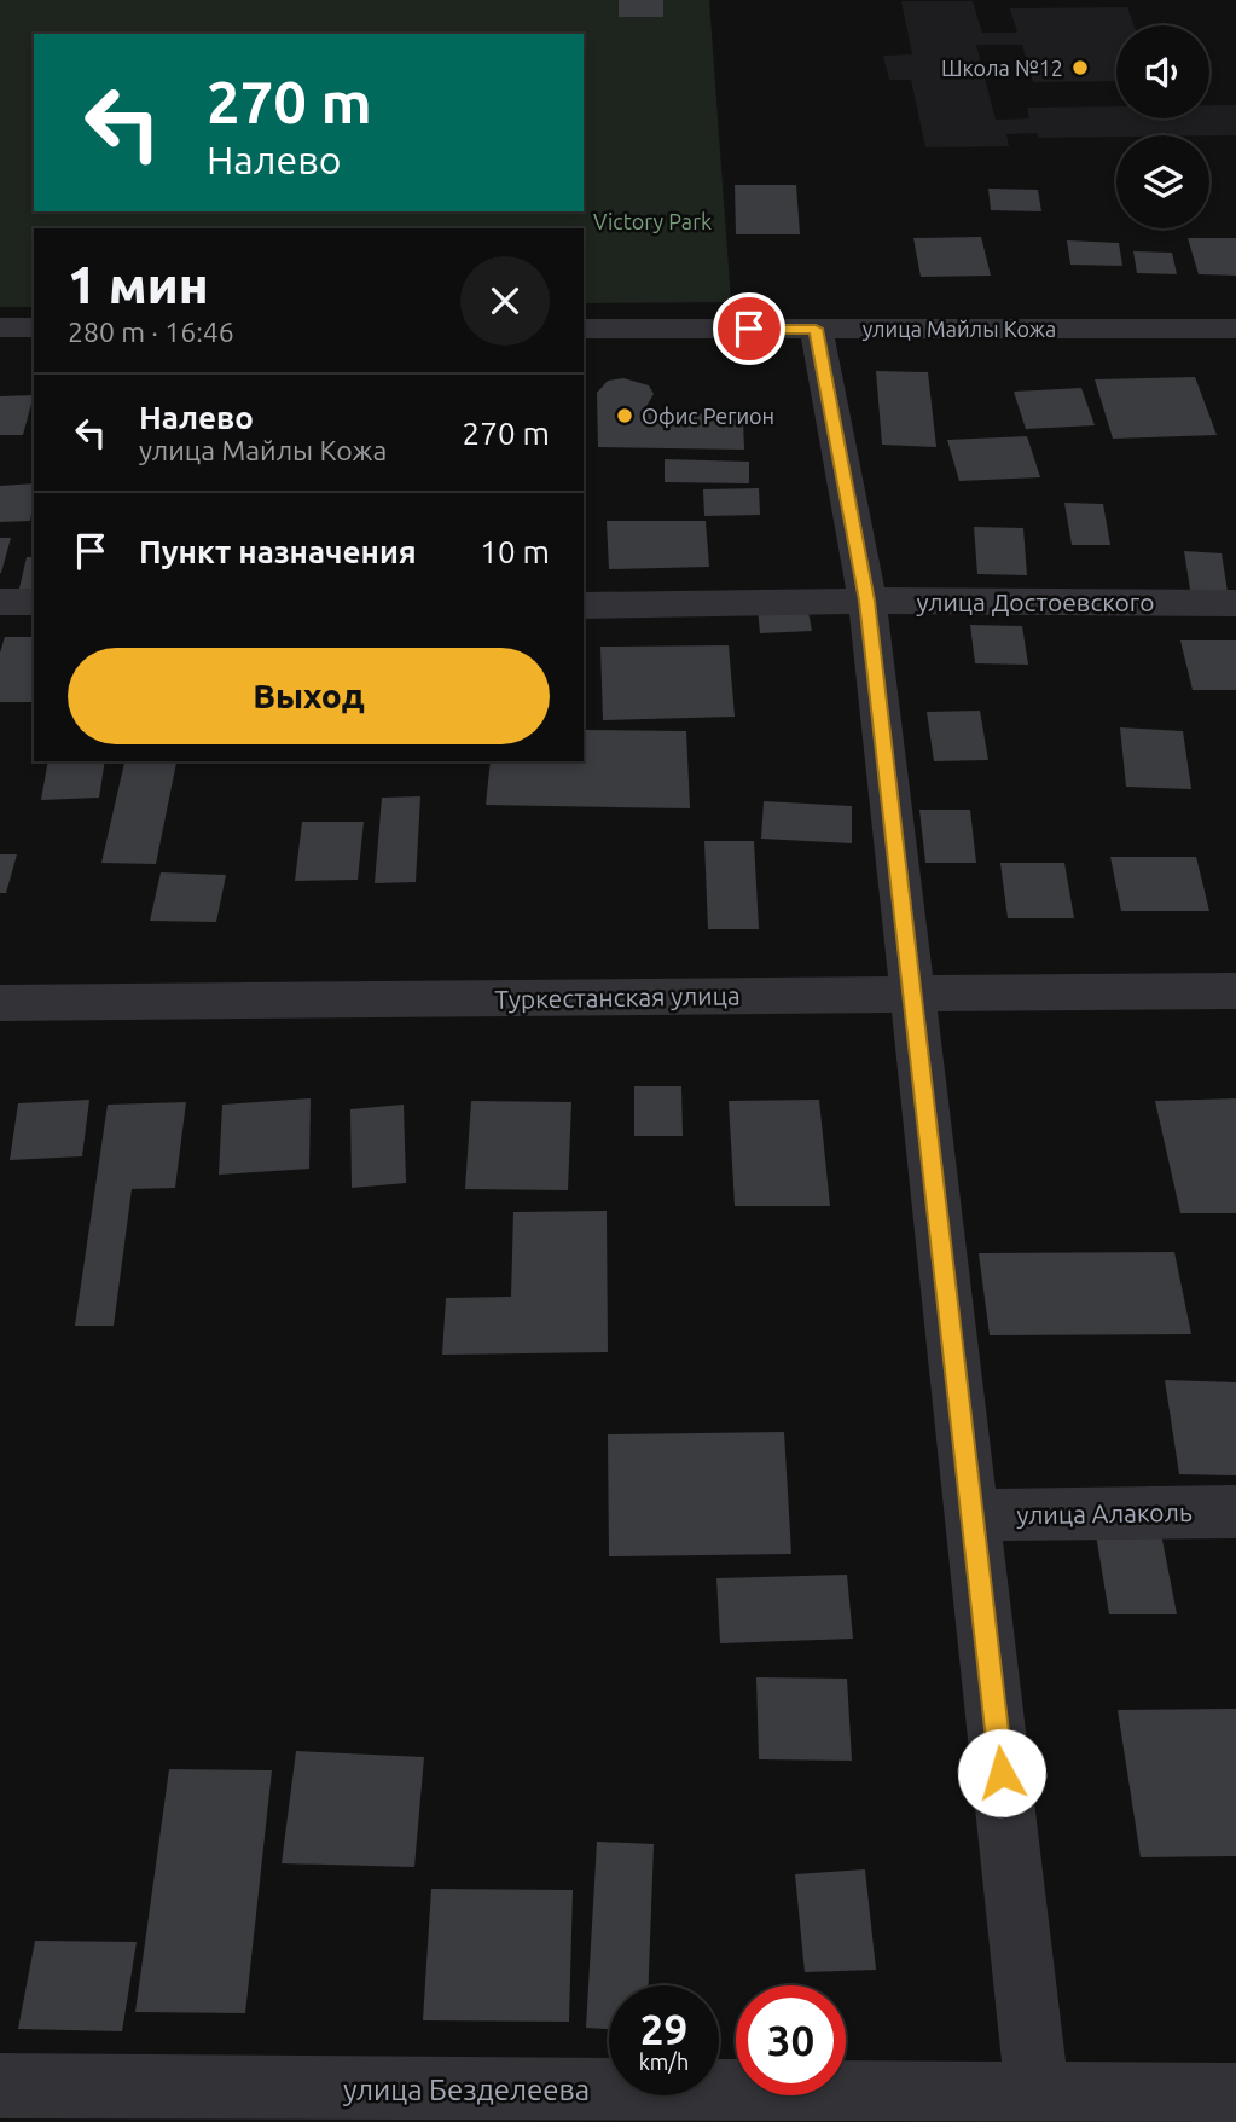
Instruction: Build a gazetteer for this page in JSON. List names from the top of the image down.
{
  "streets": {
    "street": [
      "улица Майлы Кожа",
      "улица Достоевского",
      "Туркестанская улица",
      "улица Алаколь",
      "улица Безделеева"
    ]
  },
  "parks": ["Victory Park"],
  "places": ["Школа №12", "Офис Регион"],
  "page": {
    "turn": ["270 m", "Налево"],
    "heading": ["1 мин", "280 m · 16:46"],
    "list": [
      {
        "name": "Налево",
        "note": "улица Майлы Кожа",
        "value": "270 m"
      },
      {
        "name": "Пункт назначения",
        "value": "10 m"
      }
    ],
    "buttons": "Выход",
    "speed": "29 km/h",
    "limit": "30"
  }
}
